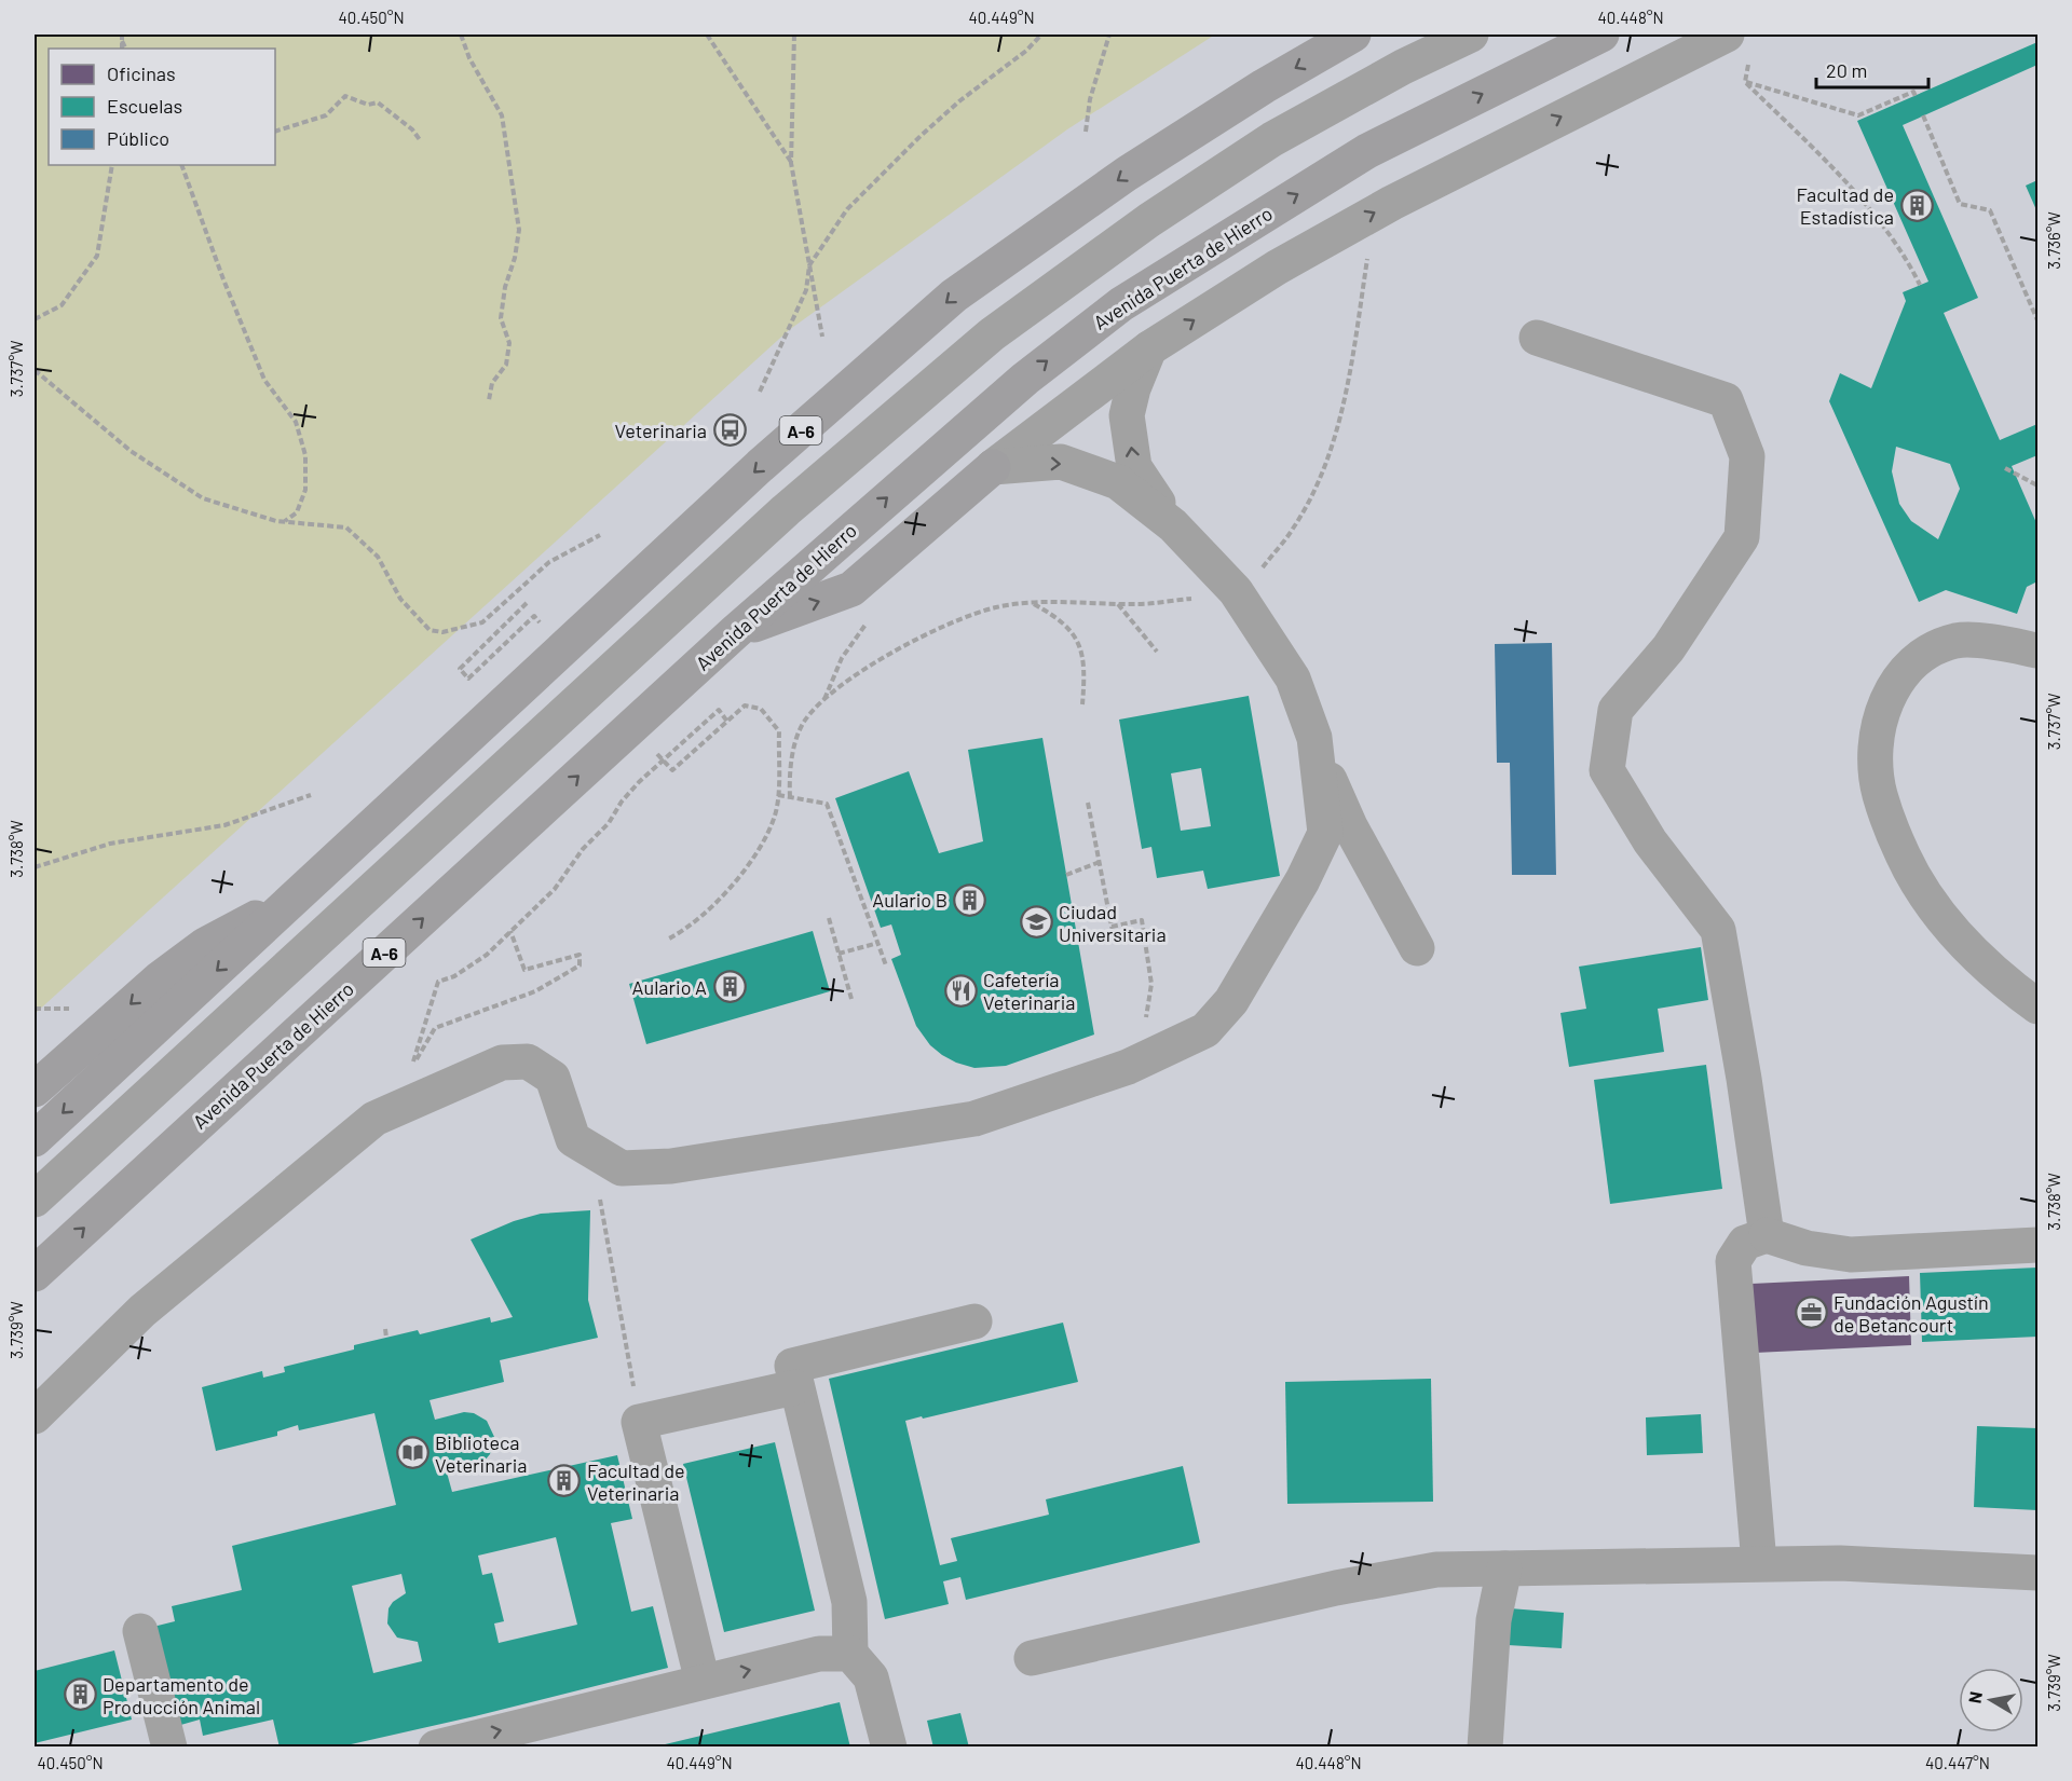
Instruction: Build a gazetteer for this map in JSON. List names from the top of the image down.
{
  "streets": {
    "highway": ["Avenida Puerta de Hierro", "A-6"]
  },
  "places": {
    "building": [
      "Facultad de Estadística",
      "Aulario B",
      "Aulario A",
      "Facultad de Veterinaria",
      "Departamento de Producción Animal"
    ],
    "bus stop": ["Veterinaria"],
    "school or university": ["Ciudad Universitaria"],
    "restaurant": ["Cafetería Veterinaria"],
    "office": ["Fundación Agustín de Betancourt"],
    "library": ["Biblioteca Veterinaria"]
  },
  "legend": ["Oficinas", "Escuelas", "Público"],
  "scale_bar": "20 m",
  "north": "left",
  "coordinates": [
    "40.450°N",
    "40.449°N",
    "40.448°N",
    "3.736°W",
    "3.737°W",
    "3.738°W",
    "3.739°W",
    "40.447°N"
  ]
}
